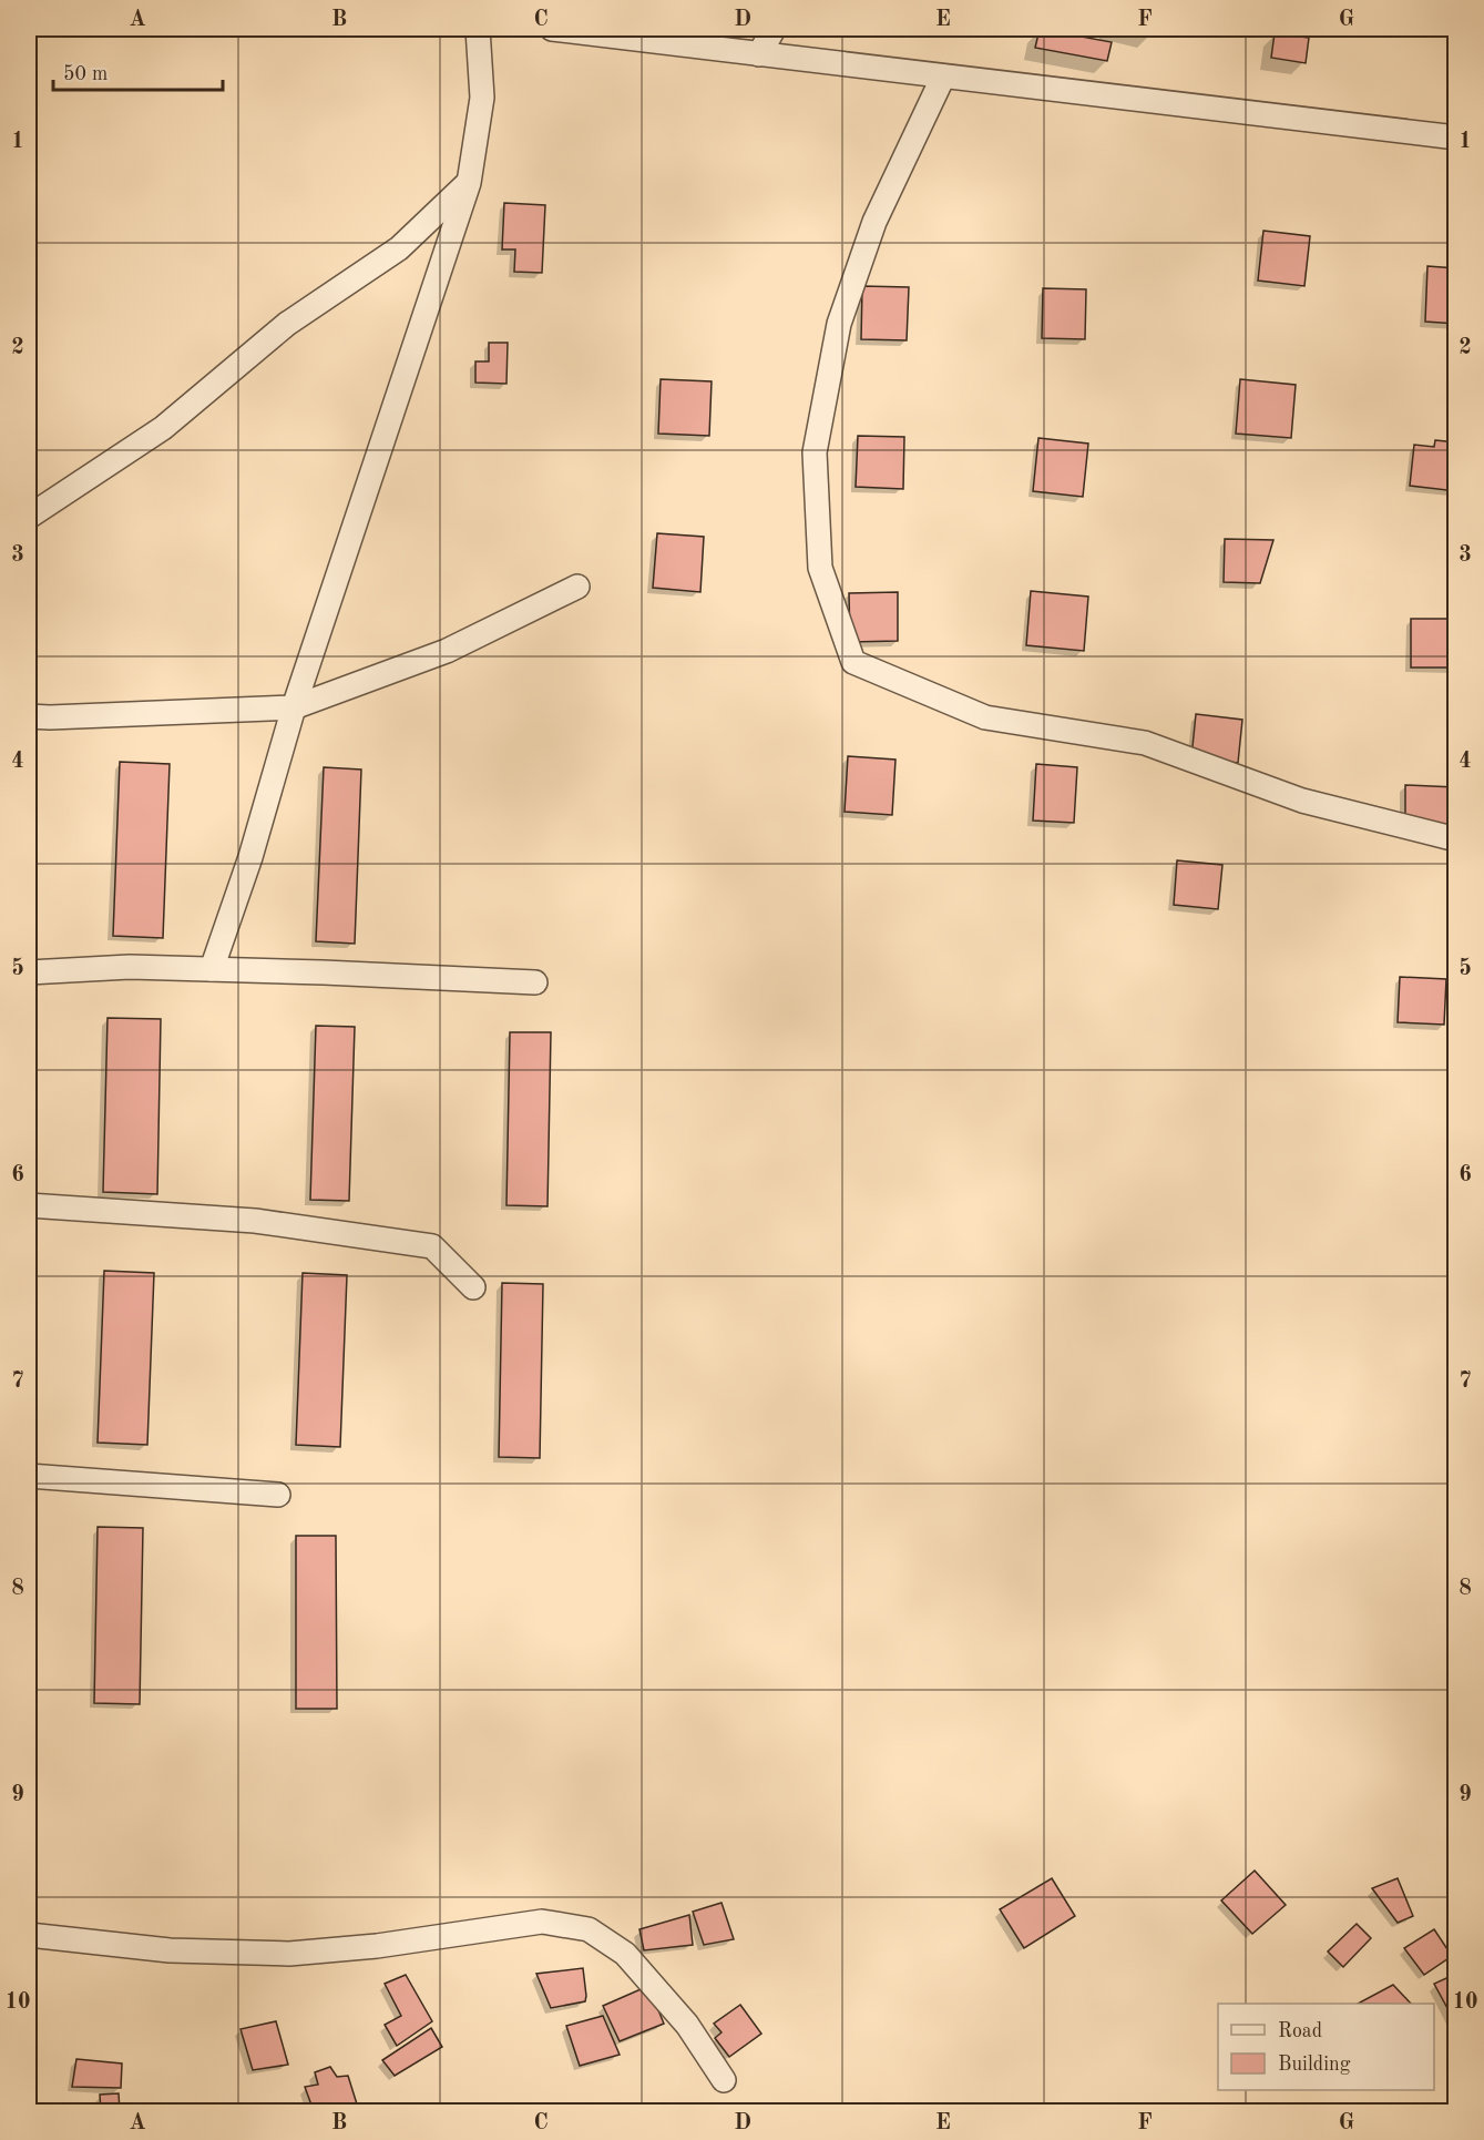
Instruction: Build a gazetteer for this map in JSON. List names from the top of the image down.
{
  "legend": ["Road", "Building"],
  "scale_bar": "50 m",
  "grid": {
    "columns": [
      "A",
      "B",
      "C",
      "D",
      "E",
      "F",
      "G"
    ],
    "rows": [
      "1",
      "2",
      "3",
      "4",
      "5",
      "6",
      "7",
      "8",
      "9",
      "10"
    ]
  }
}
